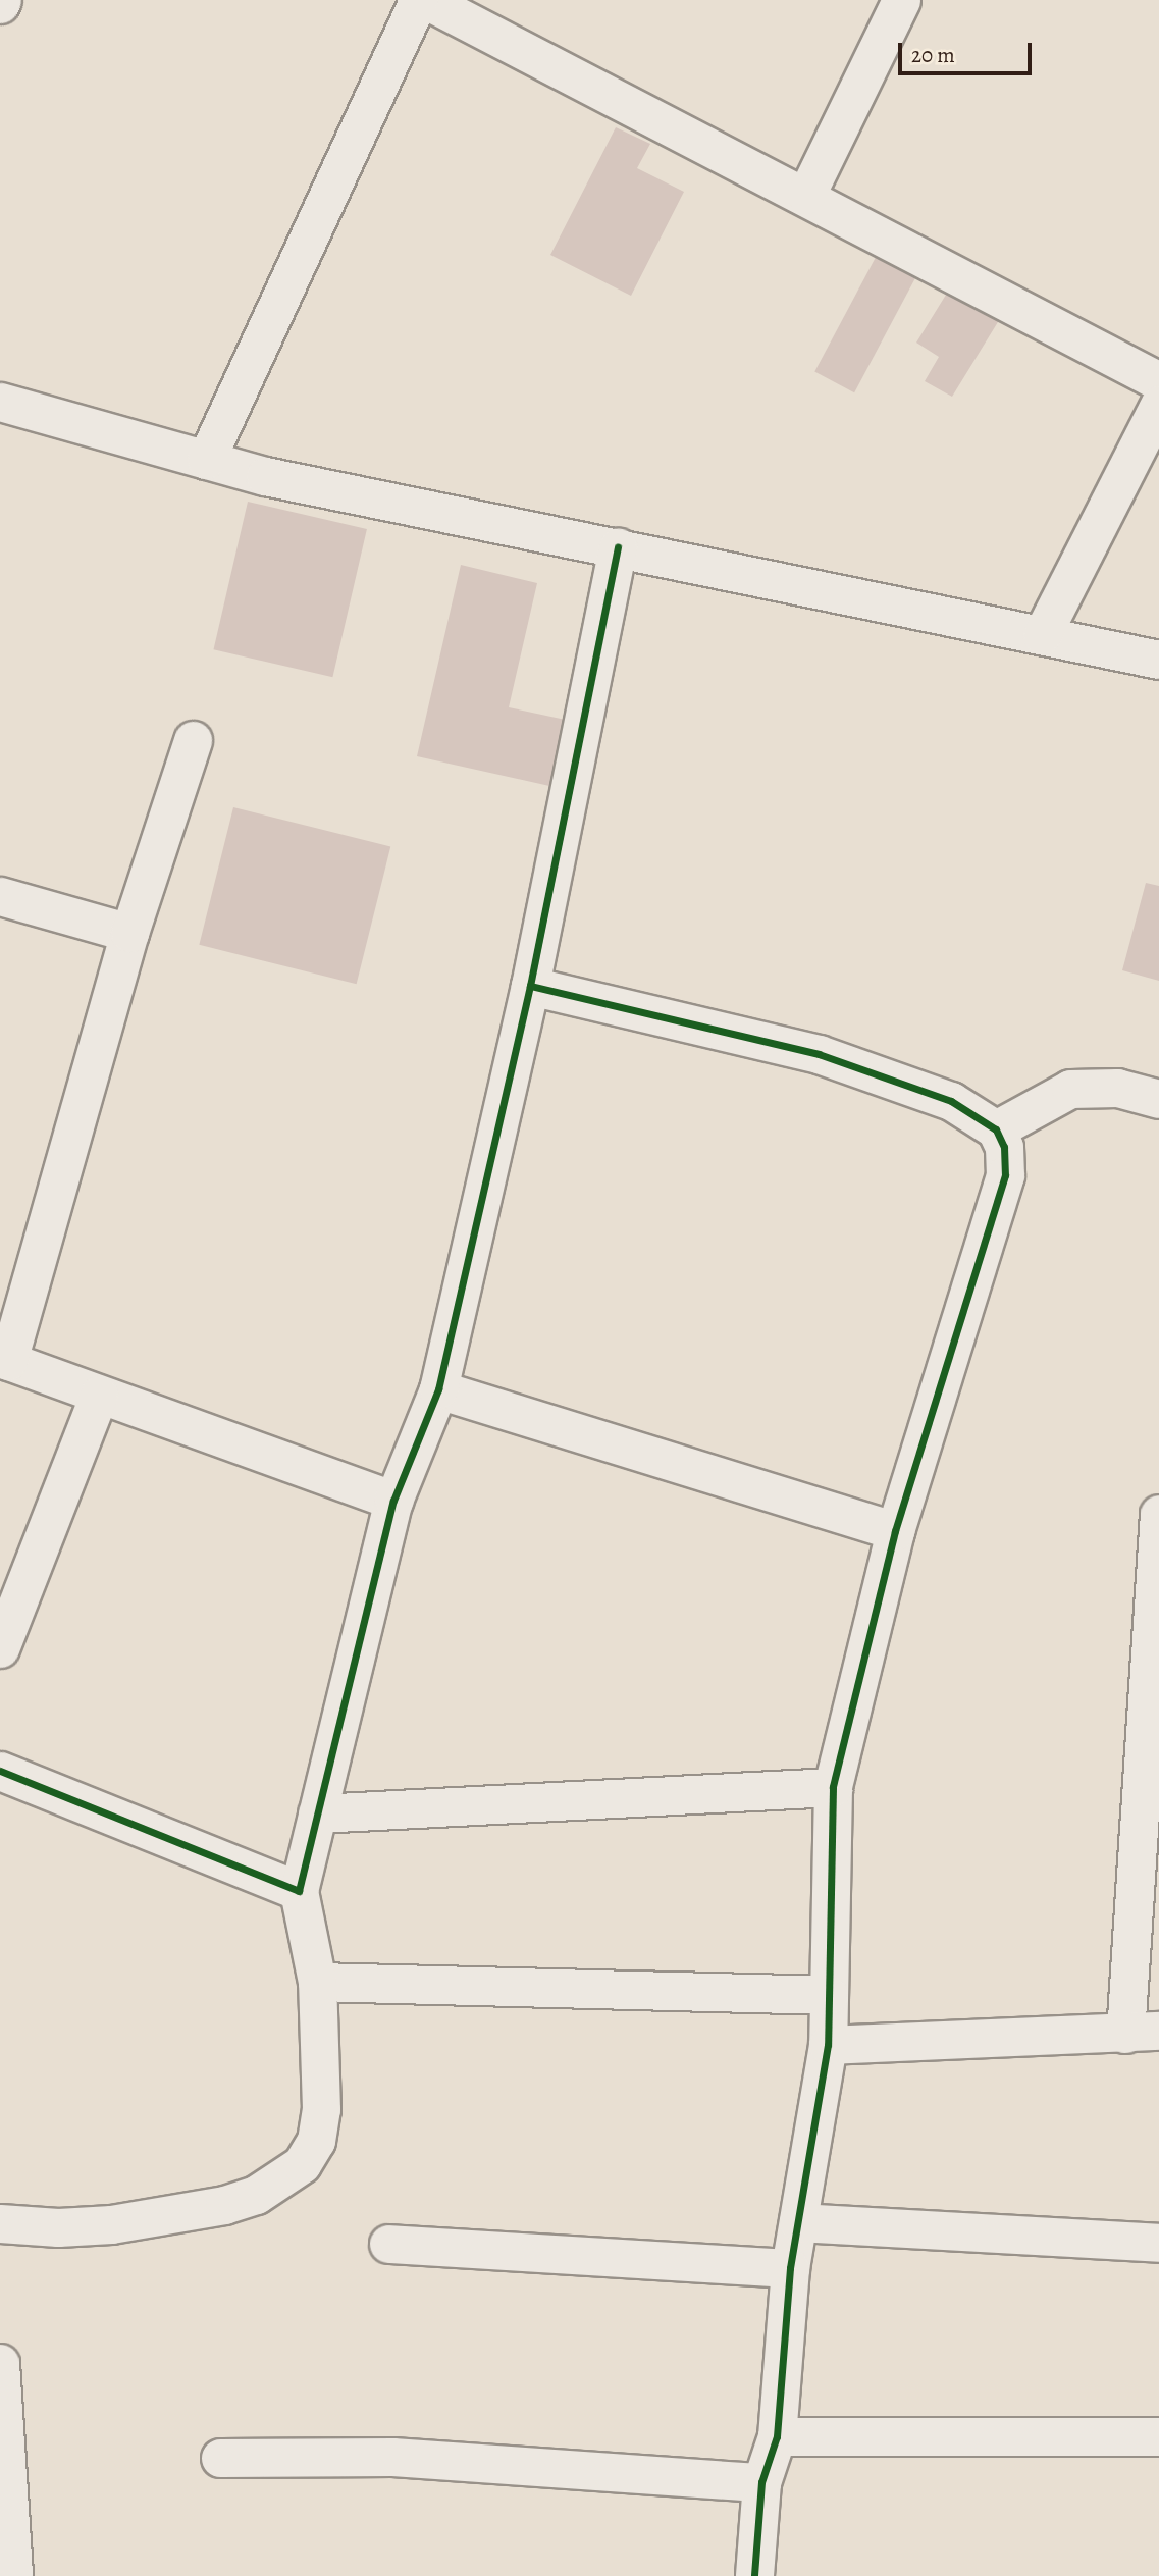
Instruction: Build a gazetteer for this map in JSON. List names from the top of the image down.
{
  "scale_bar": "20 m"
}
